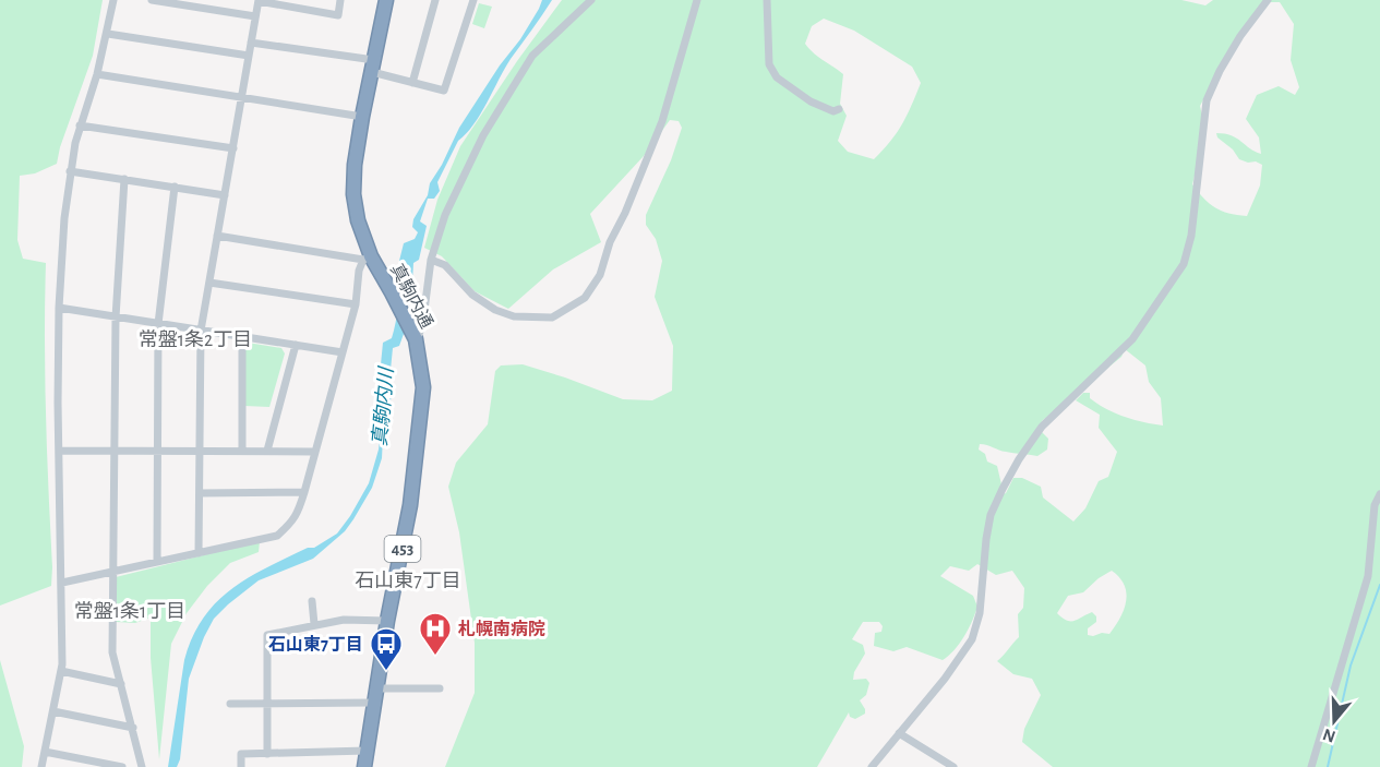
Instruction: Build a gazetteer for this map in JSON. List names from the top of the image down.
{
  "streets": {
    "highway": ["真駒内通", "453"]
  },
  "districts": ["常盤1条2丁目", "石山東7丁目", "常盤1条1丁目"],
  "water": ["真駒内川"],
  "places": {
    "hospital": ["札幌南病院"],
    "bus stop": ["石山東7丁目"]
  },
  "north": "bottom"
}
